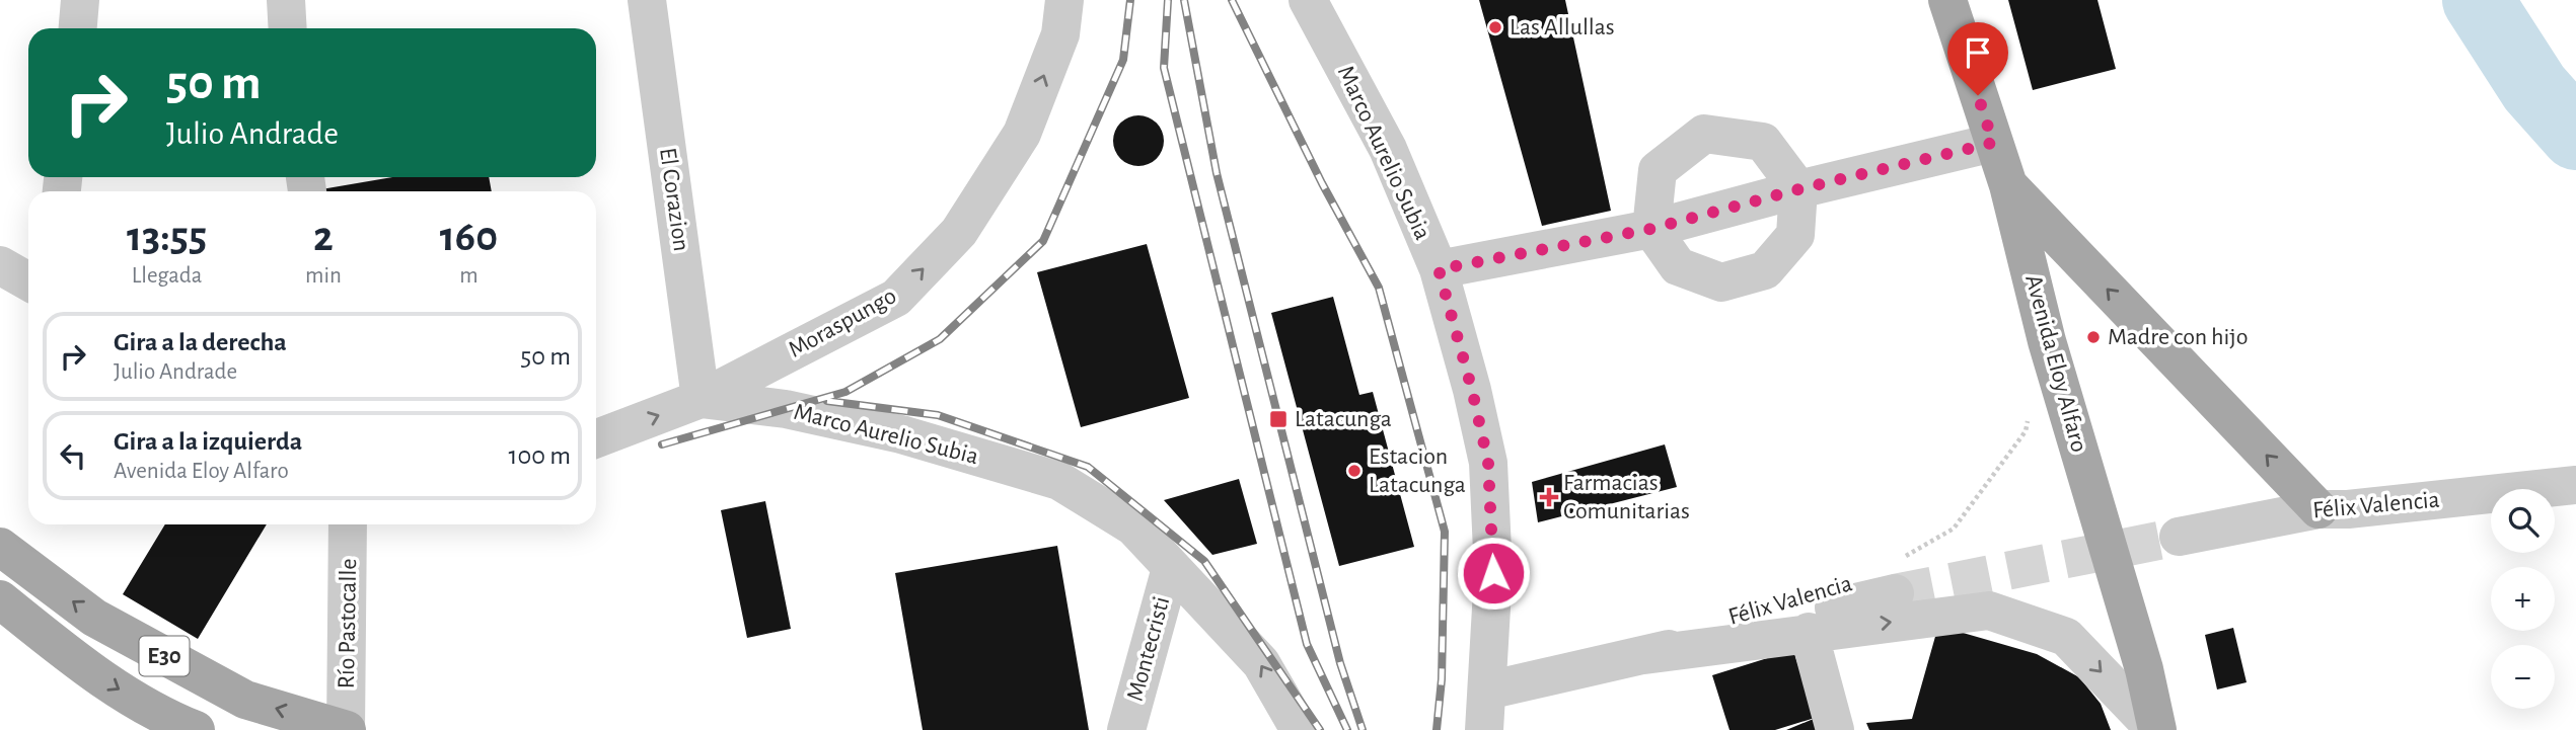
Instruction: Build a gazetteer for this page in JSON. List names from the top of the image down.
{
  "streets": {
    "main road": ["Avenida Eloy Alfaro", "E30"],
    "street": [
      "Marco Aurelio Subia",
      "El Corazion",
      "Moraspungo",
      "Félix Valencia",
      "Río Pastocalle",
      "Montecristi"
    ]
  },
  "crossings": [
    ["Marco Aurelio Subia", "El Corazion"],
    ["Marco Aurelio Subia", "Moraspungo"],
    ["Marco Aurelio Subia", "Montecristi"],
    ["El Corazion", "Moraspungo"],
    ["Río Pastocalle", "E30"]
  ],
  "one_way": ["Moraspungo"],
  "places": {
    "other": ["Las Allullas", "Madre con hijo", "Estacion Latacunga"],
    "transit": ["Latacunga"],
    "health": ["Farmacias Comunitarias"]
  },
  "page": {
    "turn": ["50 m", "Julio Andrade"],
    "eta": [
      "13:55",
      "Llegada",
      "2",
      "min",
      "160",
      "m"
    ],
    "list": [
      {
        "name": "Gira a la derecha",
        "note": "Julio Andrade",
        "value": "50 m"
      },
      {
        "name": "Gira a la izquierda",
        "note": "Avenida Eloy Alfaro",
        "value": "100 m"
      }
    ],
    "map_buttons": ["+", "−"]
  }
}
